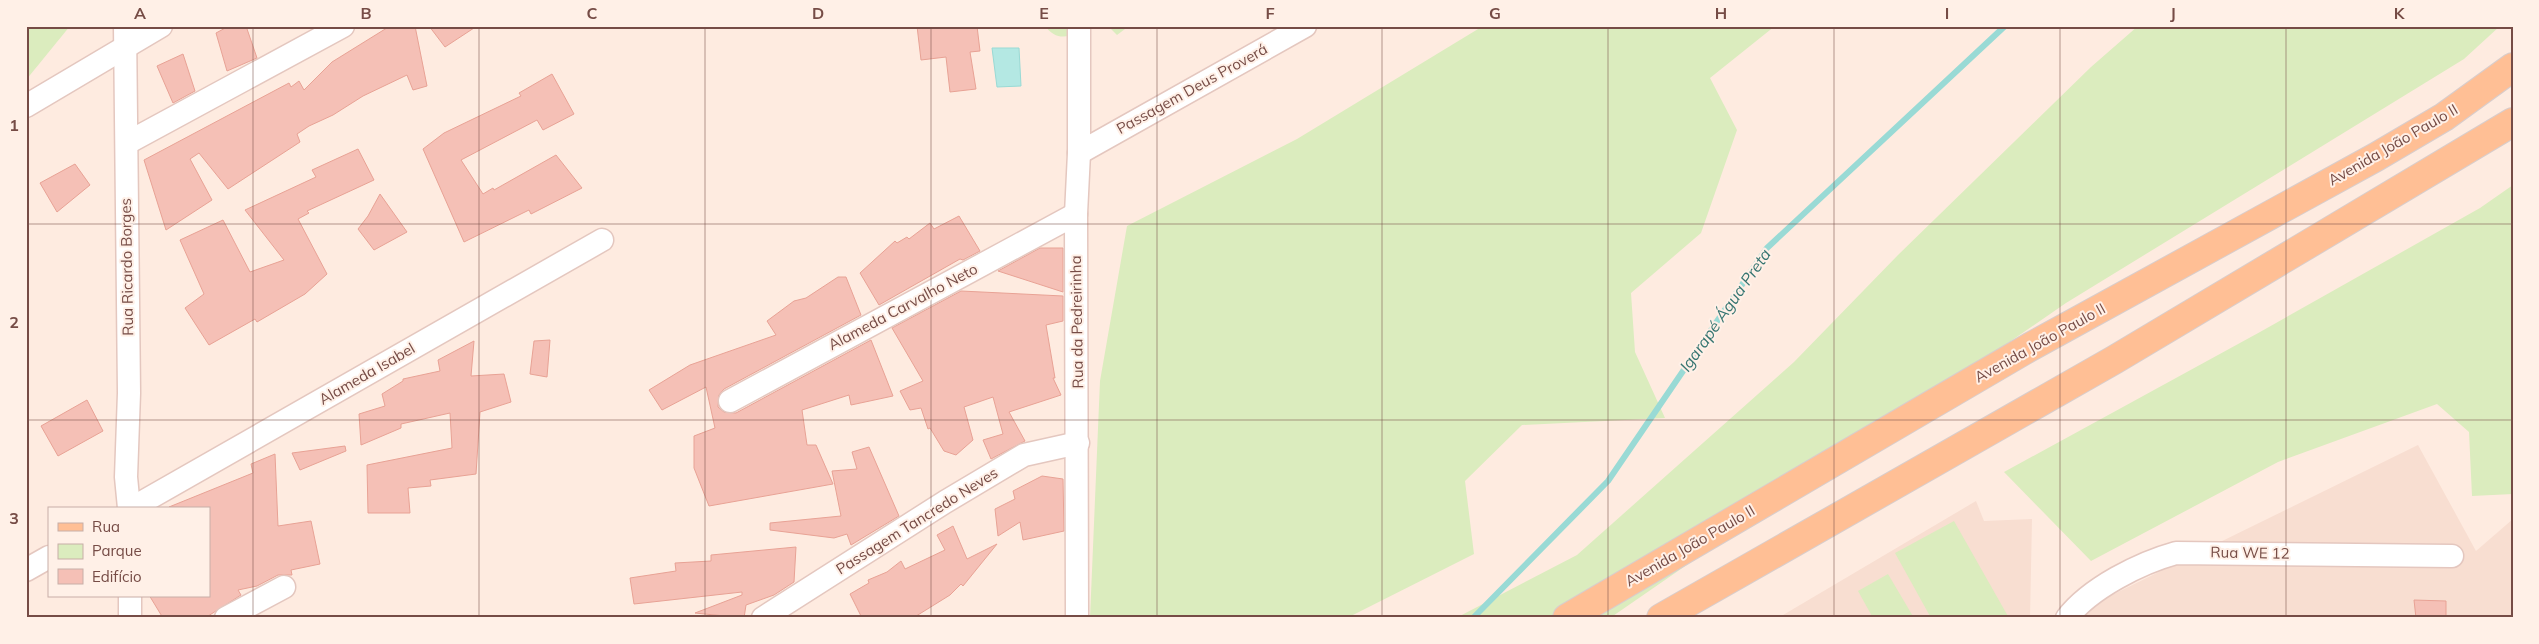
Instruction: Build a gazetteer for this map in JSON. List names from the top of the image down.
{
  "streets": {
    "main road": ["Avenida João Paulo II"],
    "street": [
      "Passagem Deus Proverá",
      "Rua Ricardo Borges",
      "Alameda Carvalho Neto",
      "Rua da Pedreirinha",
      "Alameda Isabel",
      "Passagem Tancredo Neves",
      "Rua WE 12"
    ]
  },
  "crossings": [
    ["Passagem Deus Proverá", "Rua da Pedreirinha"],
    ["Alameda Carvalho Neto", "Rua da Pedreirinha"],
    ["Rua da Pedreirinha", "Passagem Tancredo Neves"]
  ],
  "water": ["Igarapé Água Preta"],
  "legend": ["Rua", "Parque", "Edifício"],
  "grid": {
    "columns": [
      "A",
      "B",
      "C",
      "D",
      "E",
      "F",
      "G",
      "H",
      "I",
      "J",
      "K"
    ],
    "rows": ["1", "2", "3"]
  }
}
